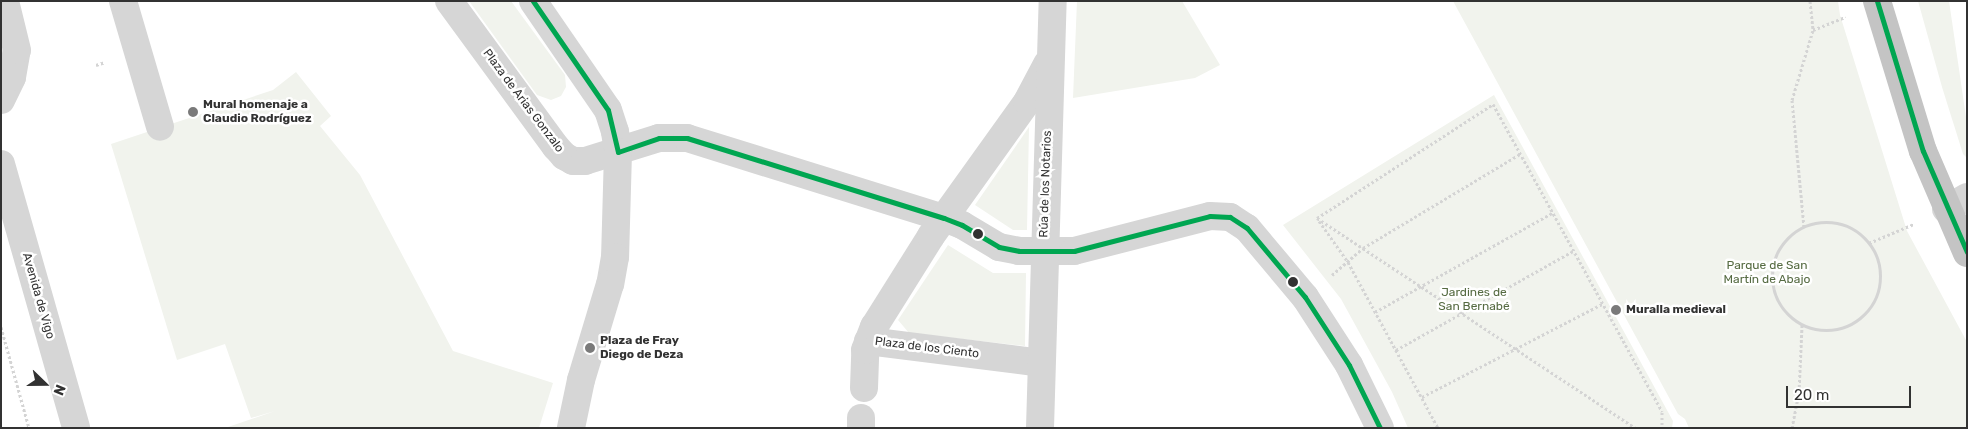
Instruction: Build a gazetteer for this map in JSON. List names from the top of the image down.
{
  "streets": {
    "street": [
      "Plaza de Arias Gonzalo",
      "Rúa de los Notarios",
      "Avenida de Vigo",
      "Plaza de los Ciento"
    ]
  },
  "crossings": [
    ["Plaza de Arias Gonzalo", "Plaza de los Ciento"],
    ["Rúa de los Notarios", "Plaza de los Ciento"]
  ],
  "parks": ["Parque de San Martín de Abajo", "Jardines de San Bernabé"],
  "places": ["Mural homenaje a Claudio Rodríguez", "Muralla medieval", "Plaza de Fray Diego de Deza"],
  "scale_bar": "20 m",
  "north": "right"
}
